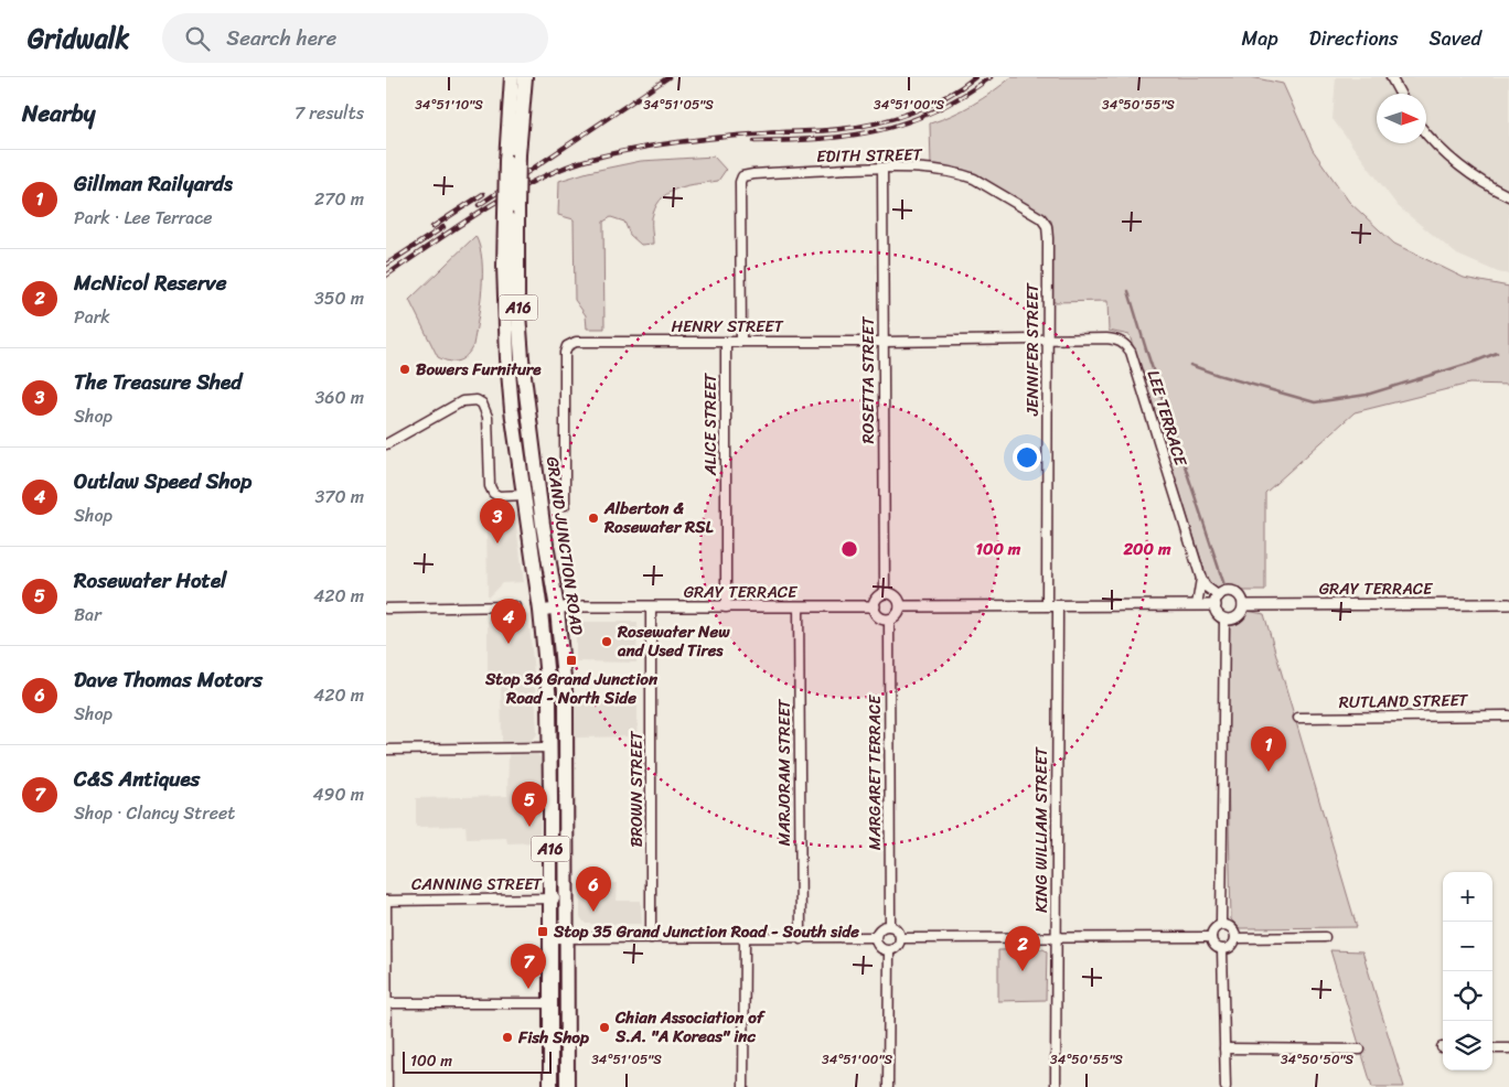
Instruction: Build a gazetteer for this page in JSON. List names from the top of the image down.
{
  "streets": {
    "highway": ["A16", "GRAND JUNCTION ROAD"],
    "street": [
      "EDITH STREET",
      "HENRY STREET",
      "JENNIFER STREET",
      "ROSETTA STREET",
      "LEE TERRACE",
      "ALICE STREET",
      "GRAY TERRACE",
      "RUTLAND STREET",
      "MARJORAM STREET",
      "MARGARET TERRACE",
      "BROWN STREET",
      "KING WILLIAM STREET",
      "CANNING STREET"
    ]
  },
  "crossings": [
    ["EDITH STREET", "HENRY STREET"],
    ["EDITH STREET", "JENNIFER STREET"],
    ["EDITH STREET", "ROSETTA STREET"],
    ["HENRY STREET", "JENNIFER STREET"],
    ["HENRY STREET", "ROSETTA STREET"],
    ["HENRY STREET", "LEE TERRACE"],
    ["HENRY STREET", "ALICE STREET"],
    ["JENNIFER STREET", "LEE TERRACE"],
    ["ROSETTA STREET", "GRAY TERRACE"],
    ["ROSETTA STREET", "MARGARET TERRACE"],
    ["LEE TERRACE", "GRAY TERRACE"],
    ["ALICE STREET", "GRAY TERRACE"],
    ["GRAND JUNCTION ROAD", "GRAY TERRACE"],
    ["GRAND JUNCTION ROAD", "CANNING STREET"],
    ["GRAY TERRACE", "MARJORAM STREET"],
    ["GRAY TERRACE", "MARGARET TERRACE"],
    ["GRAY TERRACE", "BROWN STREET"]
  ],
  "places": {
    "other": [
      "Bowers Furniture",
      "Alberton & Rosewater RSL",
      "Rosewater New and Used Tires",
      "Chian Association of S.A. \"A Koreas\" inc",
      "Fish Shop"
    ],
    "transit": ["Stop 36 Grand Junction Road - North Side", "Stop 35 Grand Junction Road - South side"]
  },
  "scale_bar": "100 m",
  "north": "right",
  "page": {
    "header": "Gridwalk",
    "search": "Search here",
    "nav": ["Map", "Directions", "Saved"],
    "heading": ["Nearby", "7 results"],
    "list": [
      {
        "mark": "1",
        "name": "Gillman Railyards",
        "note": "Park · Lee Terrace",
        "value": "270 m"
      },
      {
        "mark": "2",
        "name": "McNicol Reserve",
        "note": "Park",
        "value": "350 m"
      },
      {
        "mark": "3",
        "name": "The Treasure Shed",
        "note": "Shop",
        "value": "360 m"
      },
      {
        "mark": "4",
        "name": "Outlaw Speed Shop",
        "note": "Shop",
        "value": "370 m"
      },
      {
        "mark": "5",
        "name": "Rosewater Hotel",
        "note": "Bar",
        "value": "420 m"
      },
      {
        "mark": "6",
        "name": "Dave Thomas Motors",
        "note": "Shop",
        "value": "420 m"
      },
      {
        "mark": "7",
        "name": "C&S Antiques",
        "note": "Shop · Clancy Street",
        "value": "490 m"
      }
    ],
    "pins": [
      "3",
      "4",
      "1",
      "5",
      "6",
      "2",
      "7"
    ],
    "map_buttons": ["+", "−"],
    "scale": "100 m"
  },
  "coordinates": [
    "34°51'10\"S",
    "34°51'05\"S",
    "34°51'00\"S",
    "34°50'55\"S",
    "34°50'50\"S"
  ],
  "rings": ["100 m", "200 m"]
}
